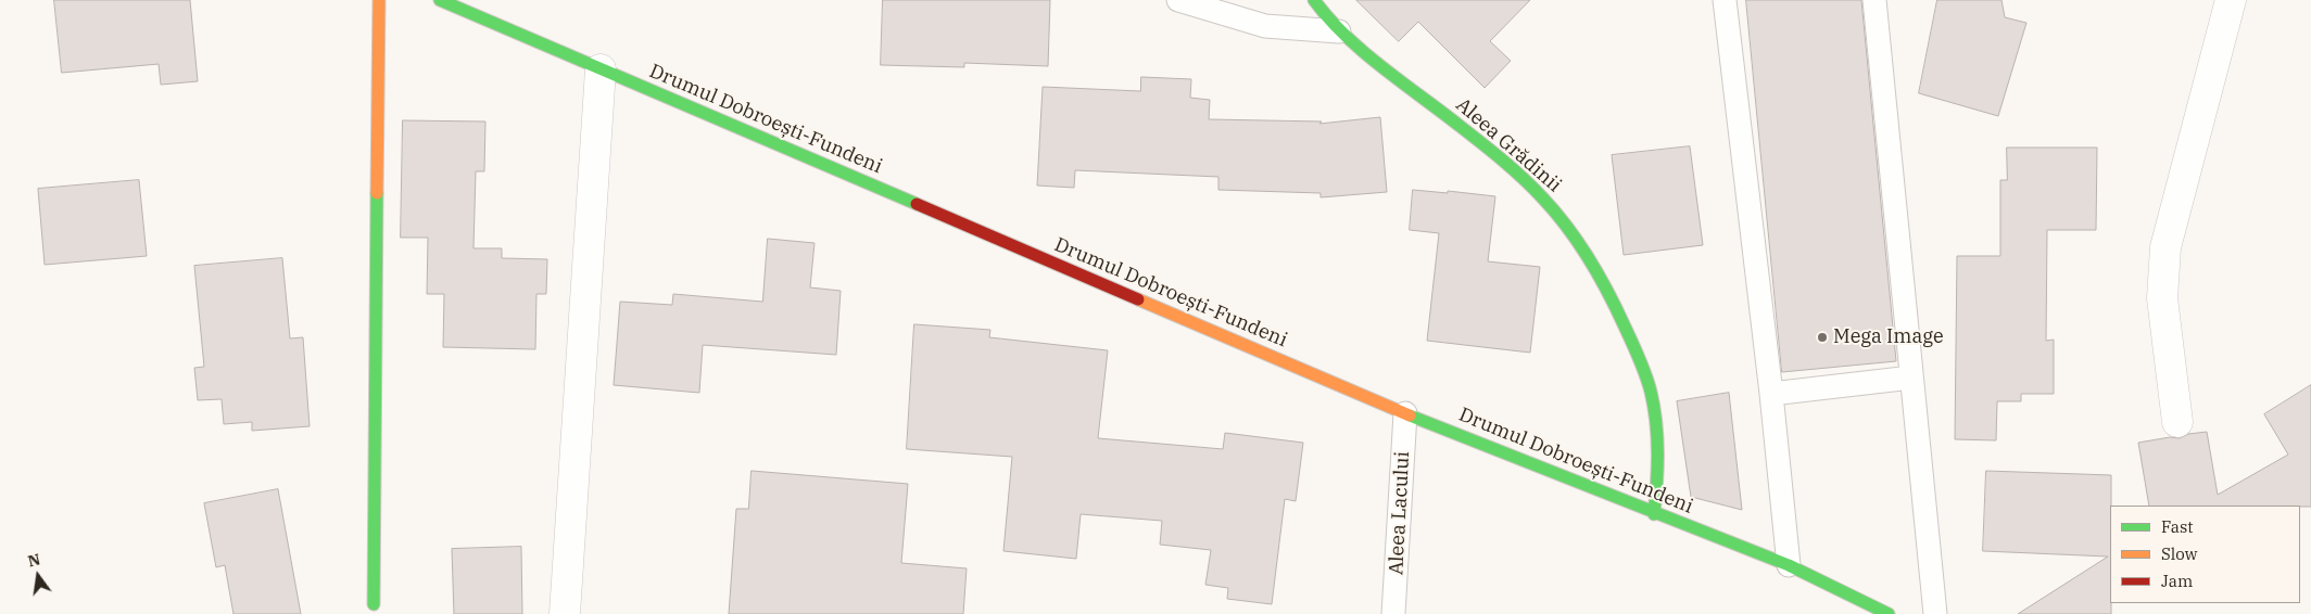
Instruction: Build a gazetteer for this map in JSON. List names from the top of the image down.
{
  "streets": {
    "street": ["Drumul Dobroești-Fundeni", "Aleea Grădinii"],
    "lane": ["Aleea Lacului"]
  },
  "crossings": [
    ["Drumul Dobroești-Fundeni", "Aleea Grădinii"],
    ["Drumul Dobroești-Fundeni", "Aleea Lacului"]
  ],
  "places": ["Mega Image"],
  "legend": ["Fast", "Slow", "Jam"],
  "north": "top"
}
